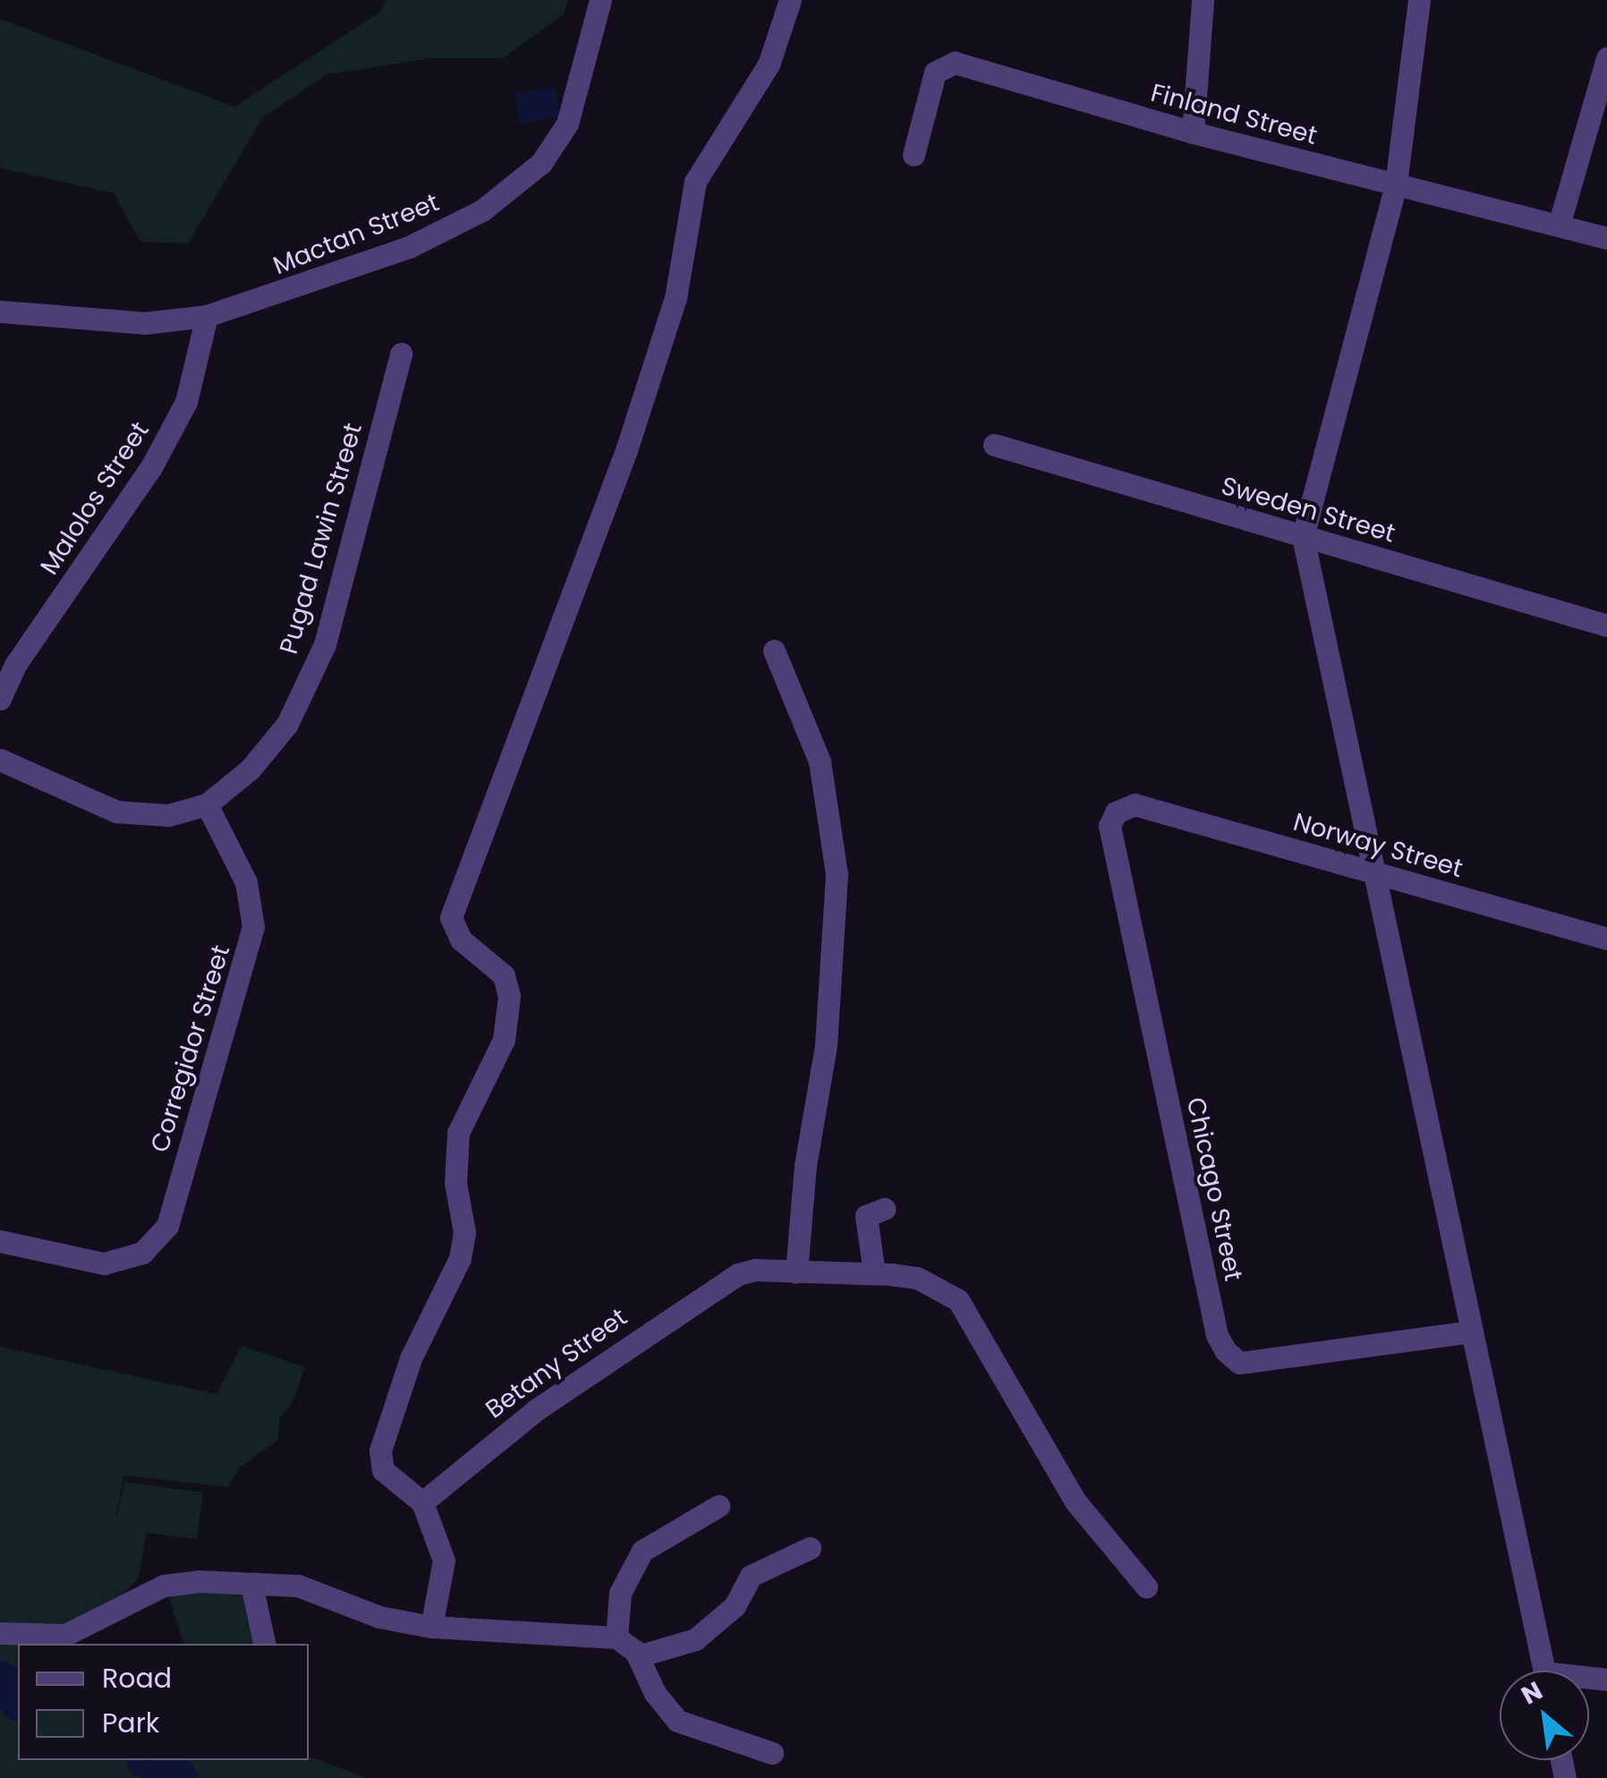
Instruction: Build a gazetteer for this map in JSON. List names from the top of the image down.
{
  "streets": {
    "street": [
      "Finland Street",
      "Mactan Street",
      "Malolos Street",
      "Sweden Street",
      "Pugad Lawin Street",
      "Norway Street",
      "Corregidor Street",
      "Chicago Street",
      "Betany Street"
    ]
  },
  "crossings": [
    ["Mactan Street", "Malolos Street"],
    ["Pugad Lawin Street", "Corregidor Street"],
    ["Norway Street", "Chicago Street"]
  ],
  "legend": ["Road", "Park"],
  "north": "top left"
}
